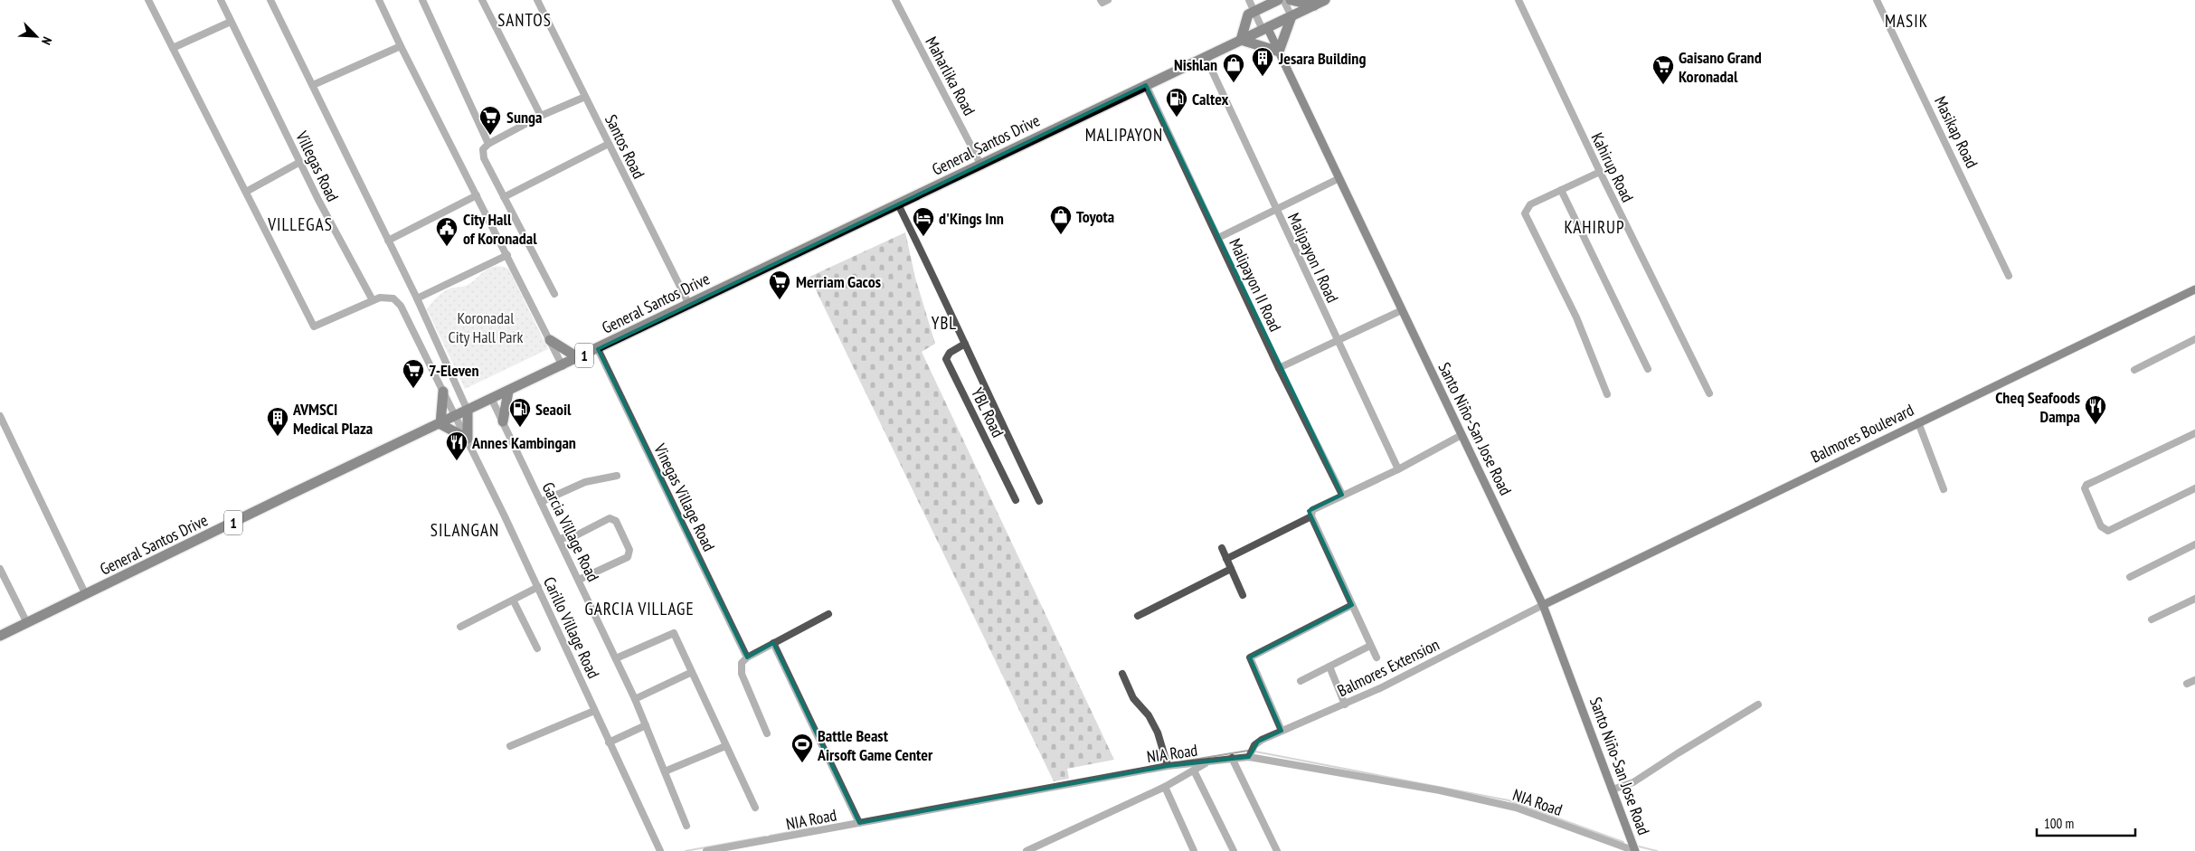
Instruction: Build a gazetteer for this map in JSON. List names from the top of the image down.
{
  "streets": {
    "highway": ["General Santos Drive", "1"],
    "main road": ["Santo Niño-San Jose Road", "Balmores Boulevard"],
    "street": [
      "Maharlika Road",
      "Masikap Road",
      "Santos Road",
      "Villegas Road",
      "Kahirup Road",
      "Malipayon I Road",
      "Malipayon II Road",
      "YBL Road",
      "Vinegas Village Road",
      "Garcia Village Road",
      "Carillo Village Road",
      "Balmores Extension",
      "NIA Road"
    ]
  },
  "crossings": [
    ["Maharlika Road", "General Santos Drive"],
    ["General Santos Drive", "Santos Road"],
    ["General Santos Drive", "Malipayon I Road"],
    ["General Santos Drive", "Malipayon II Road"],
    ["General Santos Drive", "YBL Road"],
    ["General Santos Drive", "Santo Niño-San Jose Road"],
    ["General Santos Drive", "Vinegas Village Road"],
    ["General Santos Drive", "Garcia Village Road"],
    ["General Santos Drive", "Carillo Village Road"],
    ["Santo Niño-San Jose Road", "Balmores Boulevard"],
    ["Santo Niño-San Jose Road", "Balmores Extension"],
    ["Santo Niño-San Jose Road", "NIA Road"],
    ["Balmores Boulevard", "Balmores Extension"],
    ["Balmores Extension", "NIA Road"]
  ],
  "districts": [
    "SANTOS",
    "MASIK",
    "MALIPAYON",
    "VILLEGAS",
    "KAHIRUP",
    "YBL",
    "SILANGAN",
    "GARCIA VILLAGE"
  ],
  "parks": ["Koronadal City Hall Park"],
  "places": {
    "building": ["Jesara Building", "AVMSCI Medical Plaza"],
    "shop": ["Nishlan", "Toyota"],
    "supermarket": [
      "Gaisano Grand Koronadal",
      "Sunga",
      "Merriam Gacos",
      "7-Eleven"
    ],
    "fuel station": ["Caltex", "Seaoil"],
    "hotel": ["d'Kings Inn"],
    "public building": ["City Hall of Koronadal"],
    "restaurant": ["Cheq Seafoods Dampa", "Annes Kambingan"],
    "sports": ["Battle Beast Airsoft Game Center"]
  },
  "scale_bar": "100 m",
  "north": "bottom right"
}
